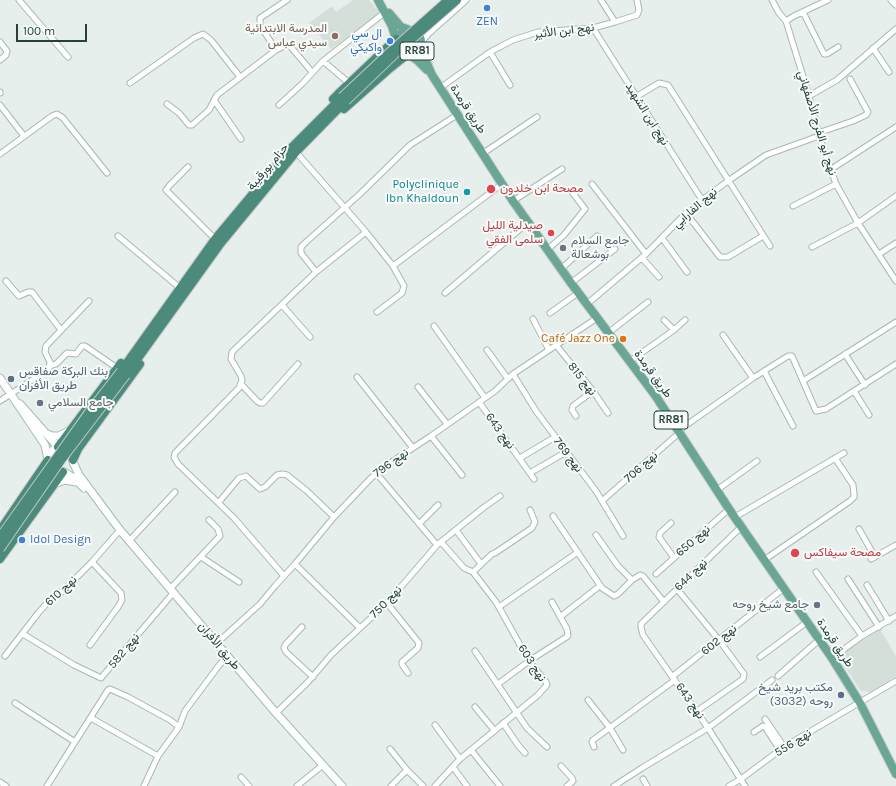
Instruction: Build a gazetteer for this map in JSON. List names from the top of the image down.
{
  "streets": {
    "highway": ["حزام بورقيبة"],
    "main road": ["RR81", "طريق قرمدة", "طريق الأفران"],
    "street": [
      "نهج ابن الأثير",
      "نهج ابن الشهيد",
      "نهج أبو الفرج الأصفهاني",
      "نهج الفارابي",
      "نهج 815",
      "نهج 643",
      "نهج 769",
      "نهج 796",
      "نهج 706",
      "نهج 650",
      "نهج 644",
      "نهج 610",
      "نهج 750",
      "نهج 602",
      "نهج 582",
      "نهج 603",
      "نهج 556"
    ]
  },
  "crossings": [
    ["نهج ابن الأثير", "طريق قرمدة"],
    ["نهج ابن الأثير", "نهج ابن الشهيد"],
    ["RR81", "طريق قرمدة"],
    ["طريق قرمدة", "نهج الفارابي"],
    ["طريق قرمدة", "نهج 796"],
    ["طريق قرمدة", "نهج 706"],
    ["طريق قرمدة", "نهج 650"],
    ["طريق قرمدة", "نهج 644"],
    ["طريق قرمدة", "نهج 602"],
    ["طريق قرمدة", "نهج 556"],
    ["نهج ابن الشهيد", "نهج الفارابي"],
    ["نهج أبو الفرج الأصفهاني", "نهج الفارابي"],
    ["نهج 815", "نهج 796"],
    ["نهج 643", "نهج 796"],
    ["نهج 643", "نهج 644"],
    ["نهج 643", "نهج 602"],
    ["نهج 643", "نهج 556"],
    ["نهج 769", "نهج 796"],
    ["نهج 769", "نهج 706"],
    ["نهج 796", "طريق الأفران"],
    ["نهج 610", "طريق الأفران"],
    ["نهج 610", "نهج 582"],
    ["نهج 750", "طريق الأفران"],
    ["نهج 750", "نهج 603"],
    ["طريق الأفران", "نهج 582"]
  ],
  "places": [
    "ZEN",
    "المدرسة الابتدائية سيدي عباس",
    "ال سي واكيكي",
    "مصحة ابن خلدون",
    "Polyclinique Ibn Khaldoun",
    "صيدلية الليل سلمى الفقي",
    "جامع السلام بوشعالة",
    "Café Jazz One",
    "بنك البركة صفاقس طريق الأفران",
    "جامع السلامي",
    "Idol Design",
    "مصحة سيفاكس",
    "جامع شيخ روحه",
    "مكتب بريد شيخ روحه (3032)"
  ],
  "scale_bar": "100 m"
}
